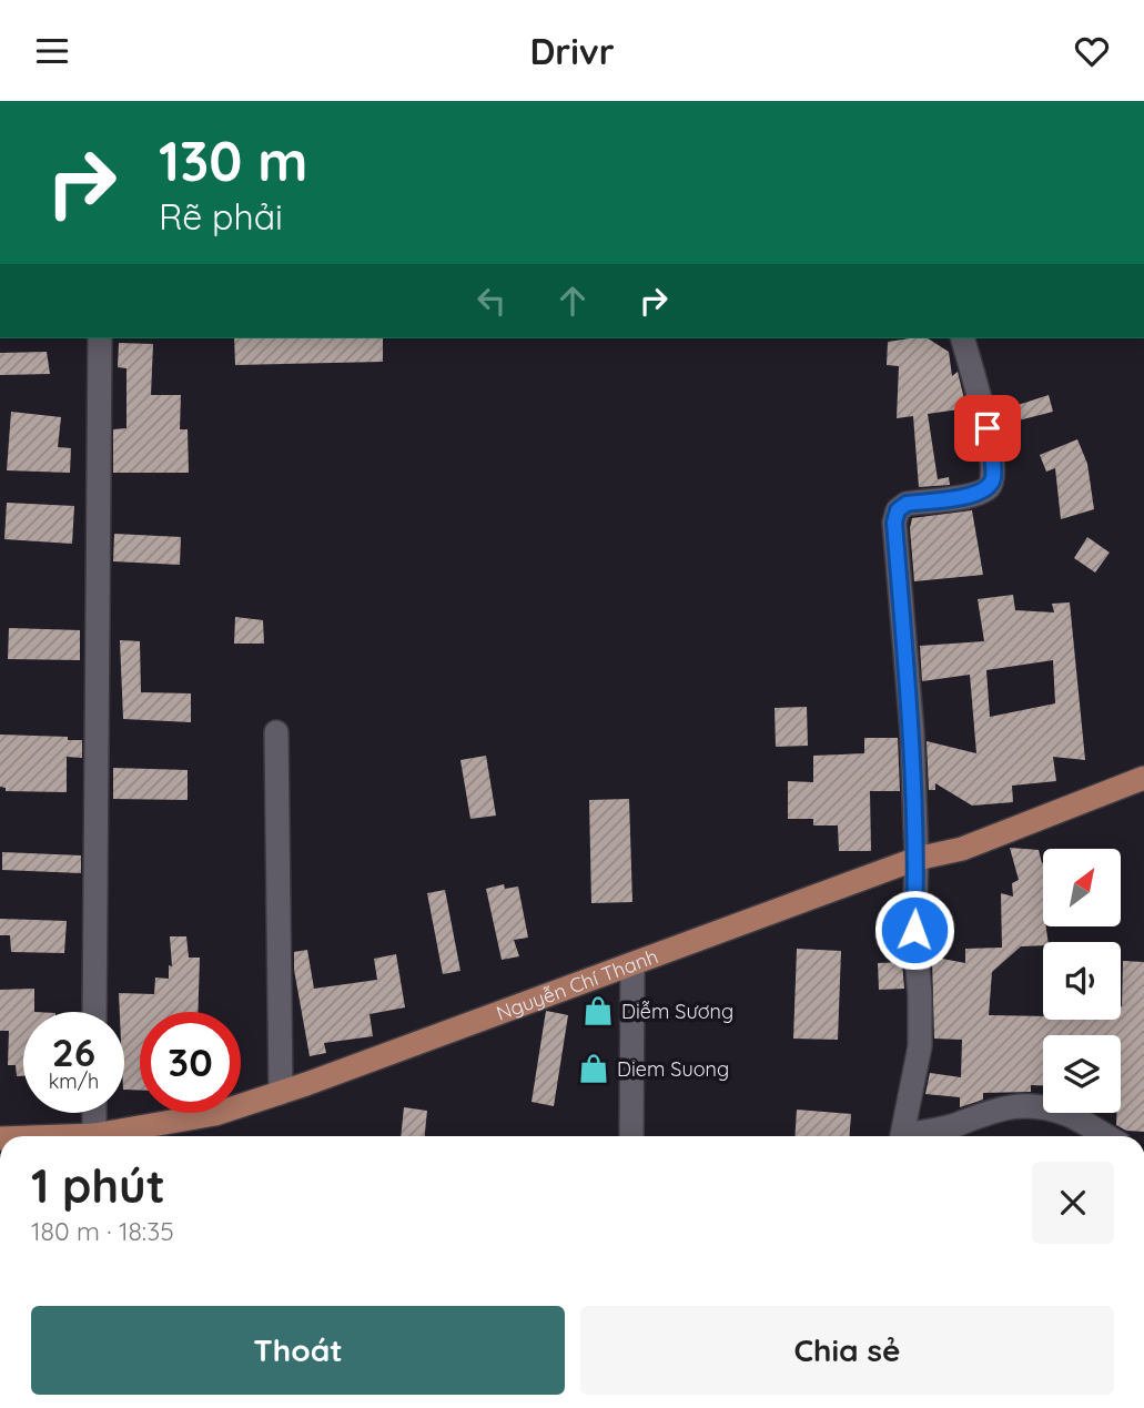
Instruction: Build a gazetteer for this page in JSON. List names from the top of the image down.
{
  "streets": {
    "main road": ["Nguyễn Chí Thanh"]
  },
  "places": {
    "shop": ["Diễm Sương", "Diem Suong"]
  },
  "north": "top right",
  "page": {
    "header": "Drivr",
    "turn": ["130 m", "Rẽ phải"],
    "speed": "26 km/h",
    "limit": "30",
    "heading": ["1 phút", "180 m · 18:35"],
    "buttons": ["Thoát", "Chia sẻ"]
  }
}
